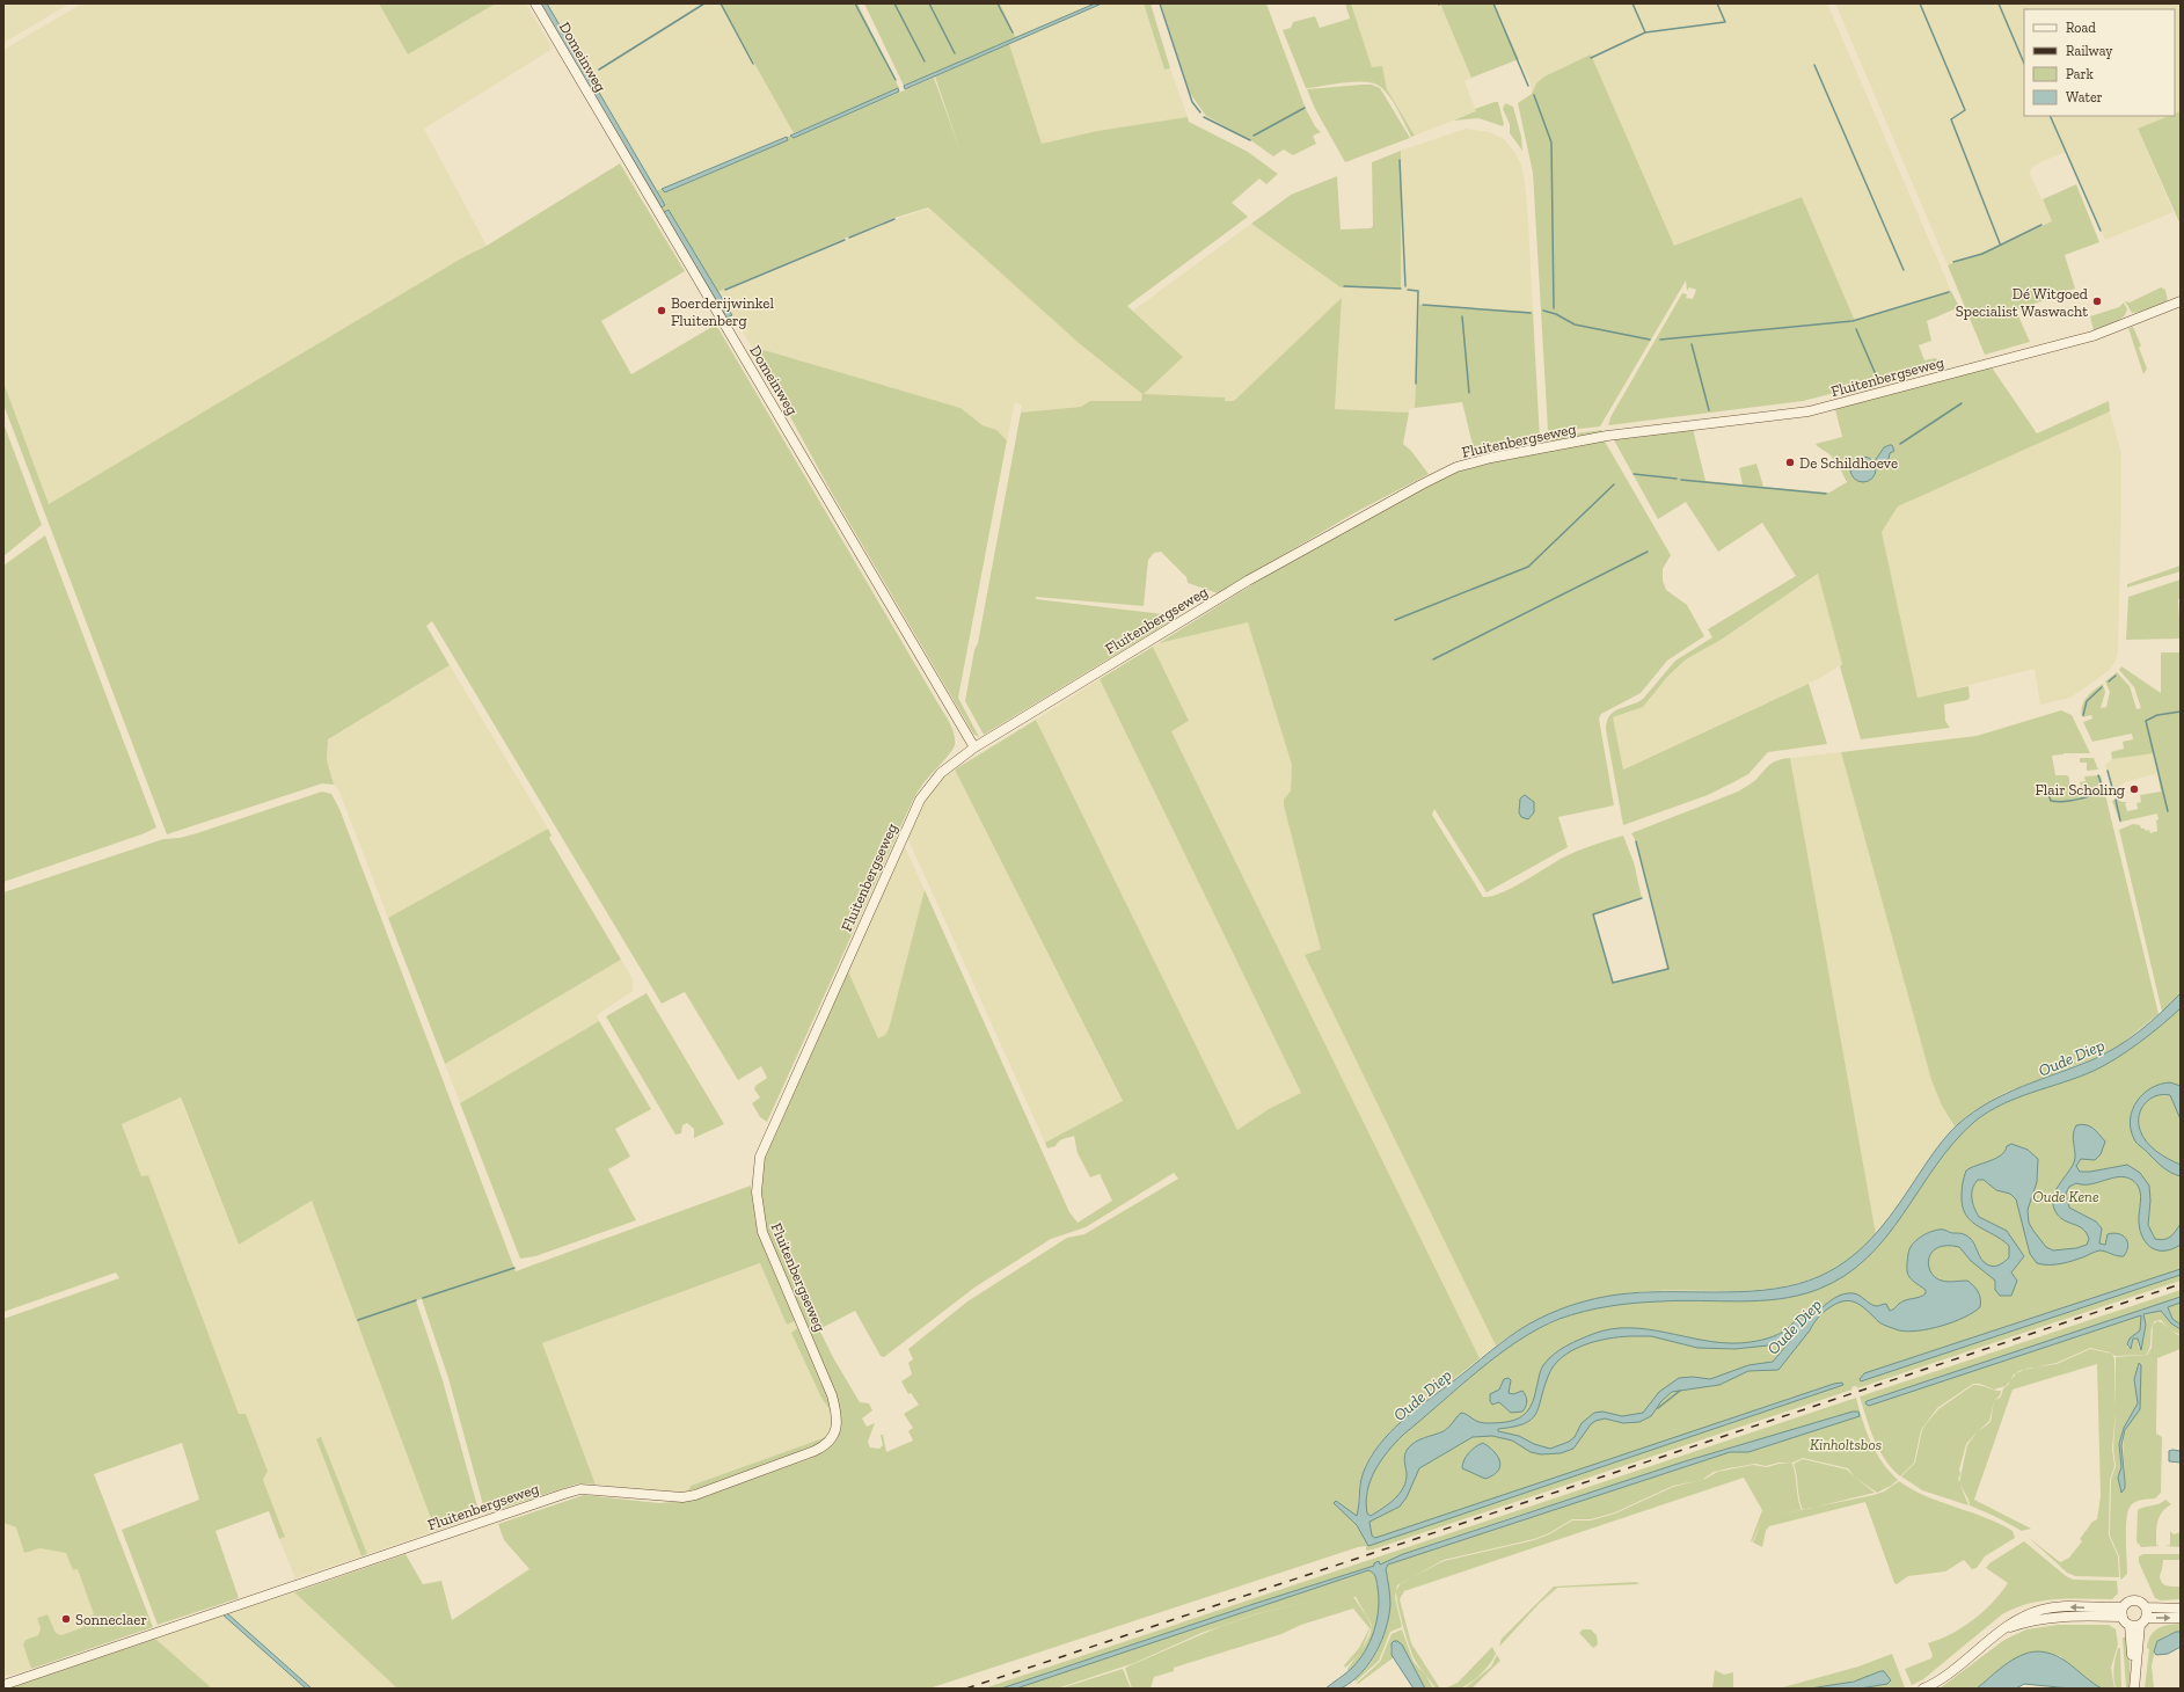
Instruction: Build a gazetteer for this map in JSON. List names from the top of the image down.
{
  "streets": {
    "street": ["Domeinweg", "Fluitenbergseweg"]
  },
  "crossings": [
    ["Domeinweg", "Fluitenbergseweg"]
  ],
  "water": ["Oude Diep"],
  "parks": ["Oude Kene", "Kinholtsbos"],
  "places": [
    "Dé Witgoed Specialist Waswacht",
    "Boerderijwinkel Fluitenberg",
    "De Schildhoeve",
    "Flair Scholing",
    "Sonneclaer"
  ],
  "legend": [
    "Road",
    "Railway",
    "Park",
    "Water"
  ]
}
